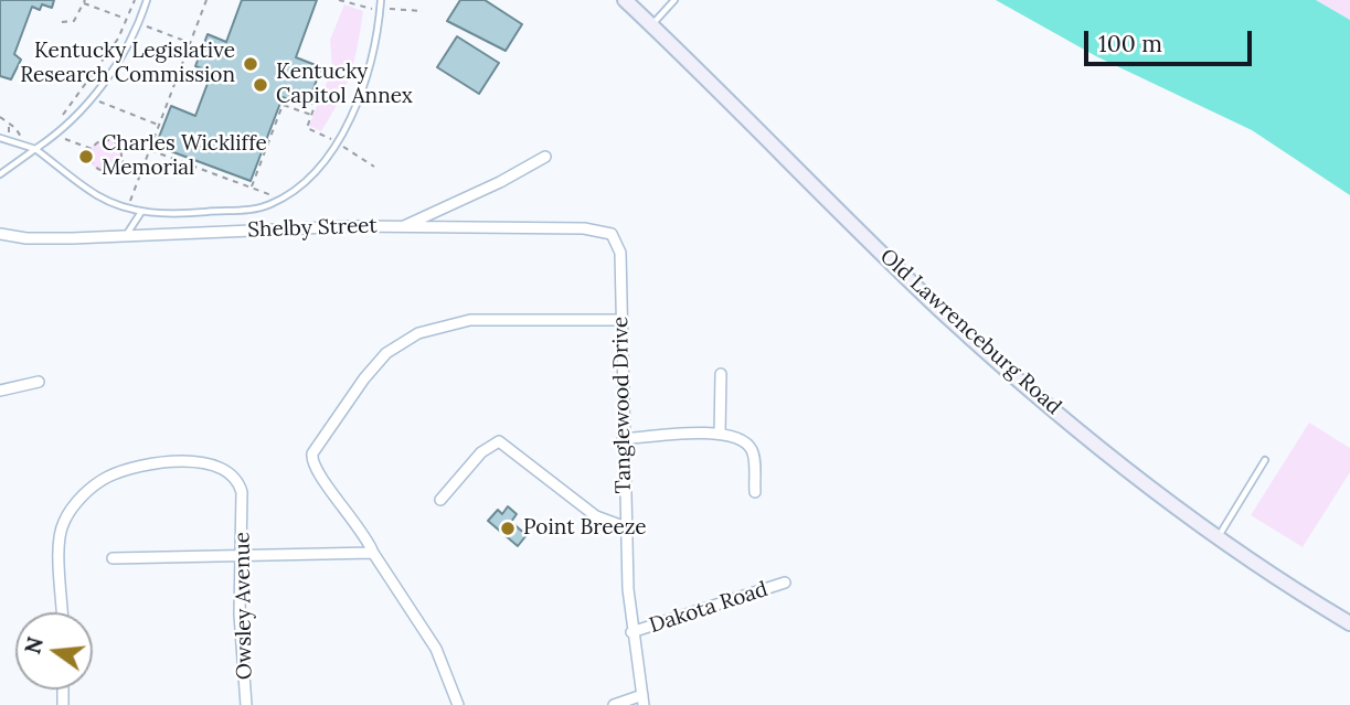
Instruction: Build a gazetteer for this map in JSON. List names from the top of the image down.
{
  "streets": {
    "main road": ["Old Lawrenceburg Road"],
    "street": [
      "Shelby Street",
      "Tanglewood Drive",
      "Owsley Avenue",
      "Dakota Road"
    ]
  },
  "crossings": [
    ["Shelby Street", "Tanglewood Drive"],
    ["Tanglewood Drive", "Dakota Road"]
  ],
  "places": [
    "Kentucky Legislative Research Commission",
    "Kentucky Capitol Annex",
    "Charles Wickliffe Memorial",
    "Point Breeze"
  ],
  "scale_bar": "100 m",
  "north": "left"
}
